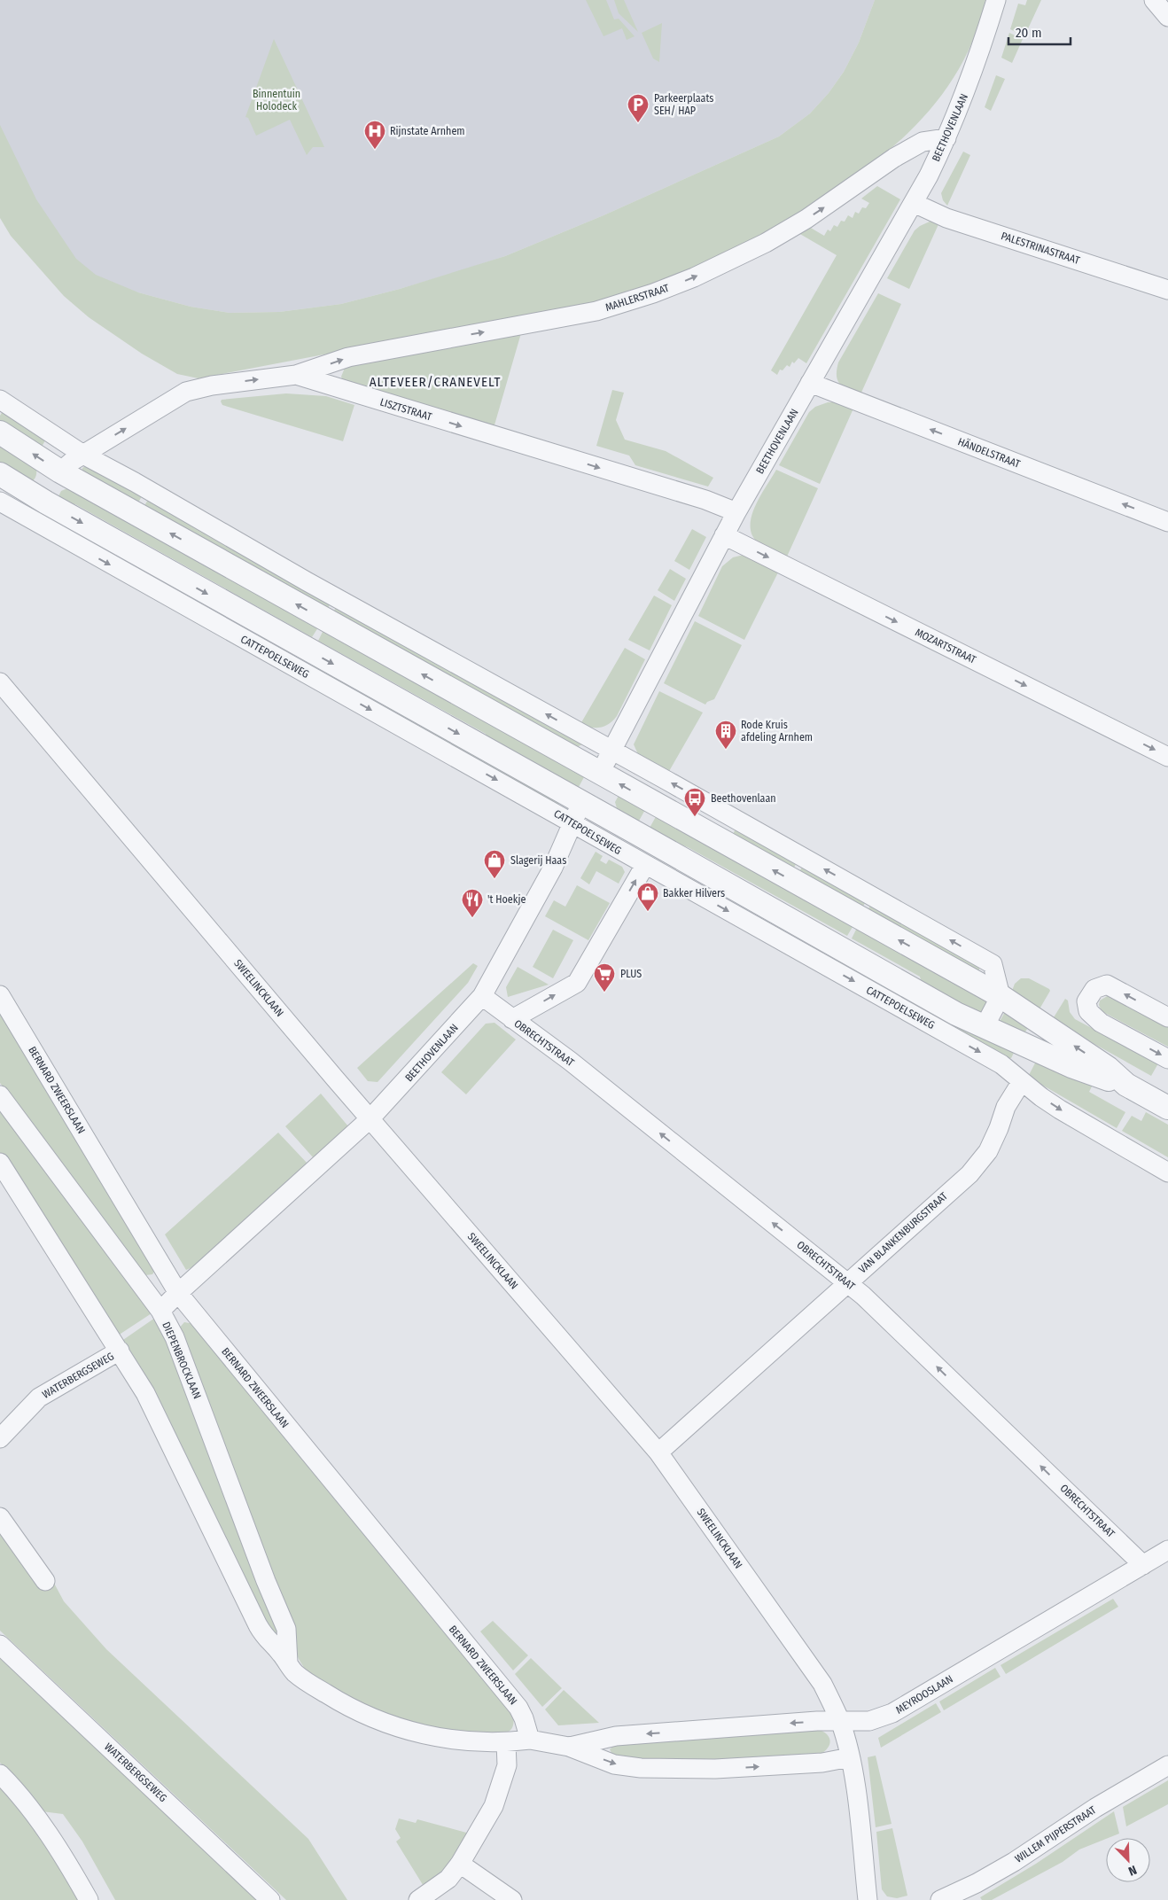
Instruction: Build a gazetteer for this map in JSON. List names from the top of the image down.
{
  "streets": {
    "street": [
      "BEETHOVENLAAN",
      "PALESTRINASTRAAT",
      "MAHLERSTRAAT",
      "LISZTSTRAAT",
      "HÄNDELSTRAAT",
      "MOZARTSTRAAT",
      "CATTEPOELSEWEG",
      "SWEELINCKLAAN",
      "OBRECHTSTRAAT",
      "BERNARD ZWEERSLAAN",
      "VAN BLANKENBURGSTRAAT",
      "DIEPENBROCKLAAN",
      "WATERBERGSEWEG",
      "MEYROOSLAAN",
      "WILLEM PIJPERSTRAAT"
    ]
  },
  "crossings": [
    ["BEETHOVENLAAN", "PALESTRINASTRAAT"],
    ["BEETHOVENLAAN", "MAHLERSTRAAT"],
    ["BEETHOVENLAAN", "LISZTSTRAAT"],
    ["BEETHOVENLAAN", "HÄNDELSTRAAT"],
    ["BEETHOVENLAAN", "MOZARTSTRAAT"],
    ["BEETHOVENLAAN", "CATTEPOELSEWEG"],
    ["BEETHOVENLAAN", "SWEELINCKLAAN"],
    ["BEETHOVENLAAN", "OBRECHTSTRAAT"],
    ["BEETHOVENLAAN", "BERNARD ZWEERSLAAN"],
    ["BEETHOVENLAAN", "DIEPENBROCKLAAN"],
    ["MAHLERSTRAAT", "LISZTSTRAAT"],
    ["CATTEPOELSEWEG", "VAN BLANKENBURGSTRAAT"],
    ["SWEELINCKLAAN", "VAN BLANKENBURGSTRAAT"],
    ["SWEELINCKLAAN", "MEYROOSLAAN"],
    ["OBRECHTSTRAAT", "VAN BLANKENBURGSTRAAT"],
    ["OBRECHTSTRAAT", "MEYROOSLAAN"],
    ["BERNARD ZWEERSLAAN", "MEYROOSLAAN"]
  ],
  "one_way": [
    "MAHLERSTRAAT",
    "LISZTSTRAAT",
    "HÄNDELSTRAAT",
    "MOZARTSTRAAT",
    "OBRECHTSTRAAT"
  ],
  "districts": ["ALTEVEER/CRANEVELT"],
  "parks": ["Binnentuin Holodeck"],
  "places": {
    "parking": ["Parkeerplaats SEH/ HAP"],
    "hospital": ["Rijnstate Arnhem"],
    "building": ["Rode Kruis afdeling Arnhem"],
    "bus stop": ["Beethovenlaan"],
    "shop": ["Slagerij Haas", "Bakker Hilvers"],
    "restaurant": ["'t Hoekje"],
    "supermarket": ["PLUS"]
  },
  "scale_bar": "20 m",
  "north": "bottom right"
}
